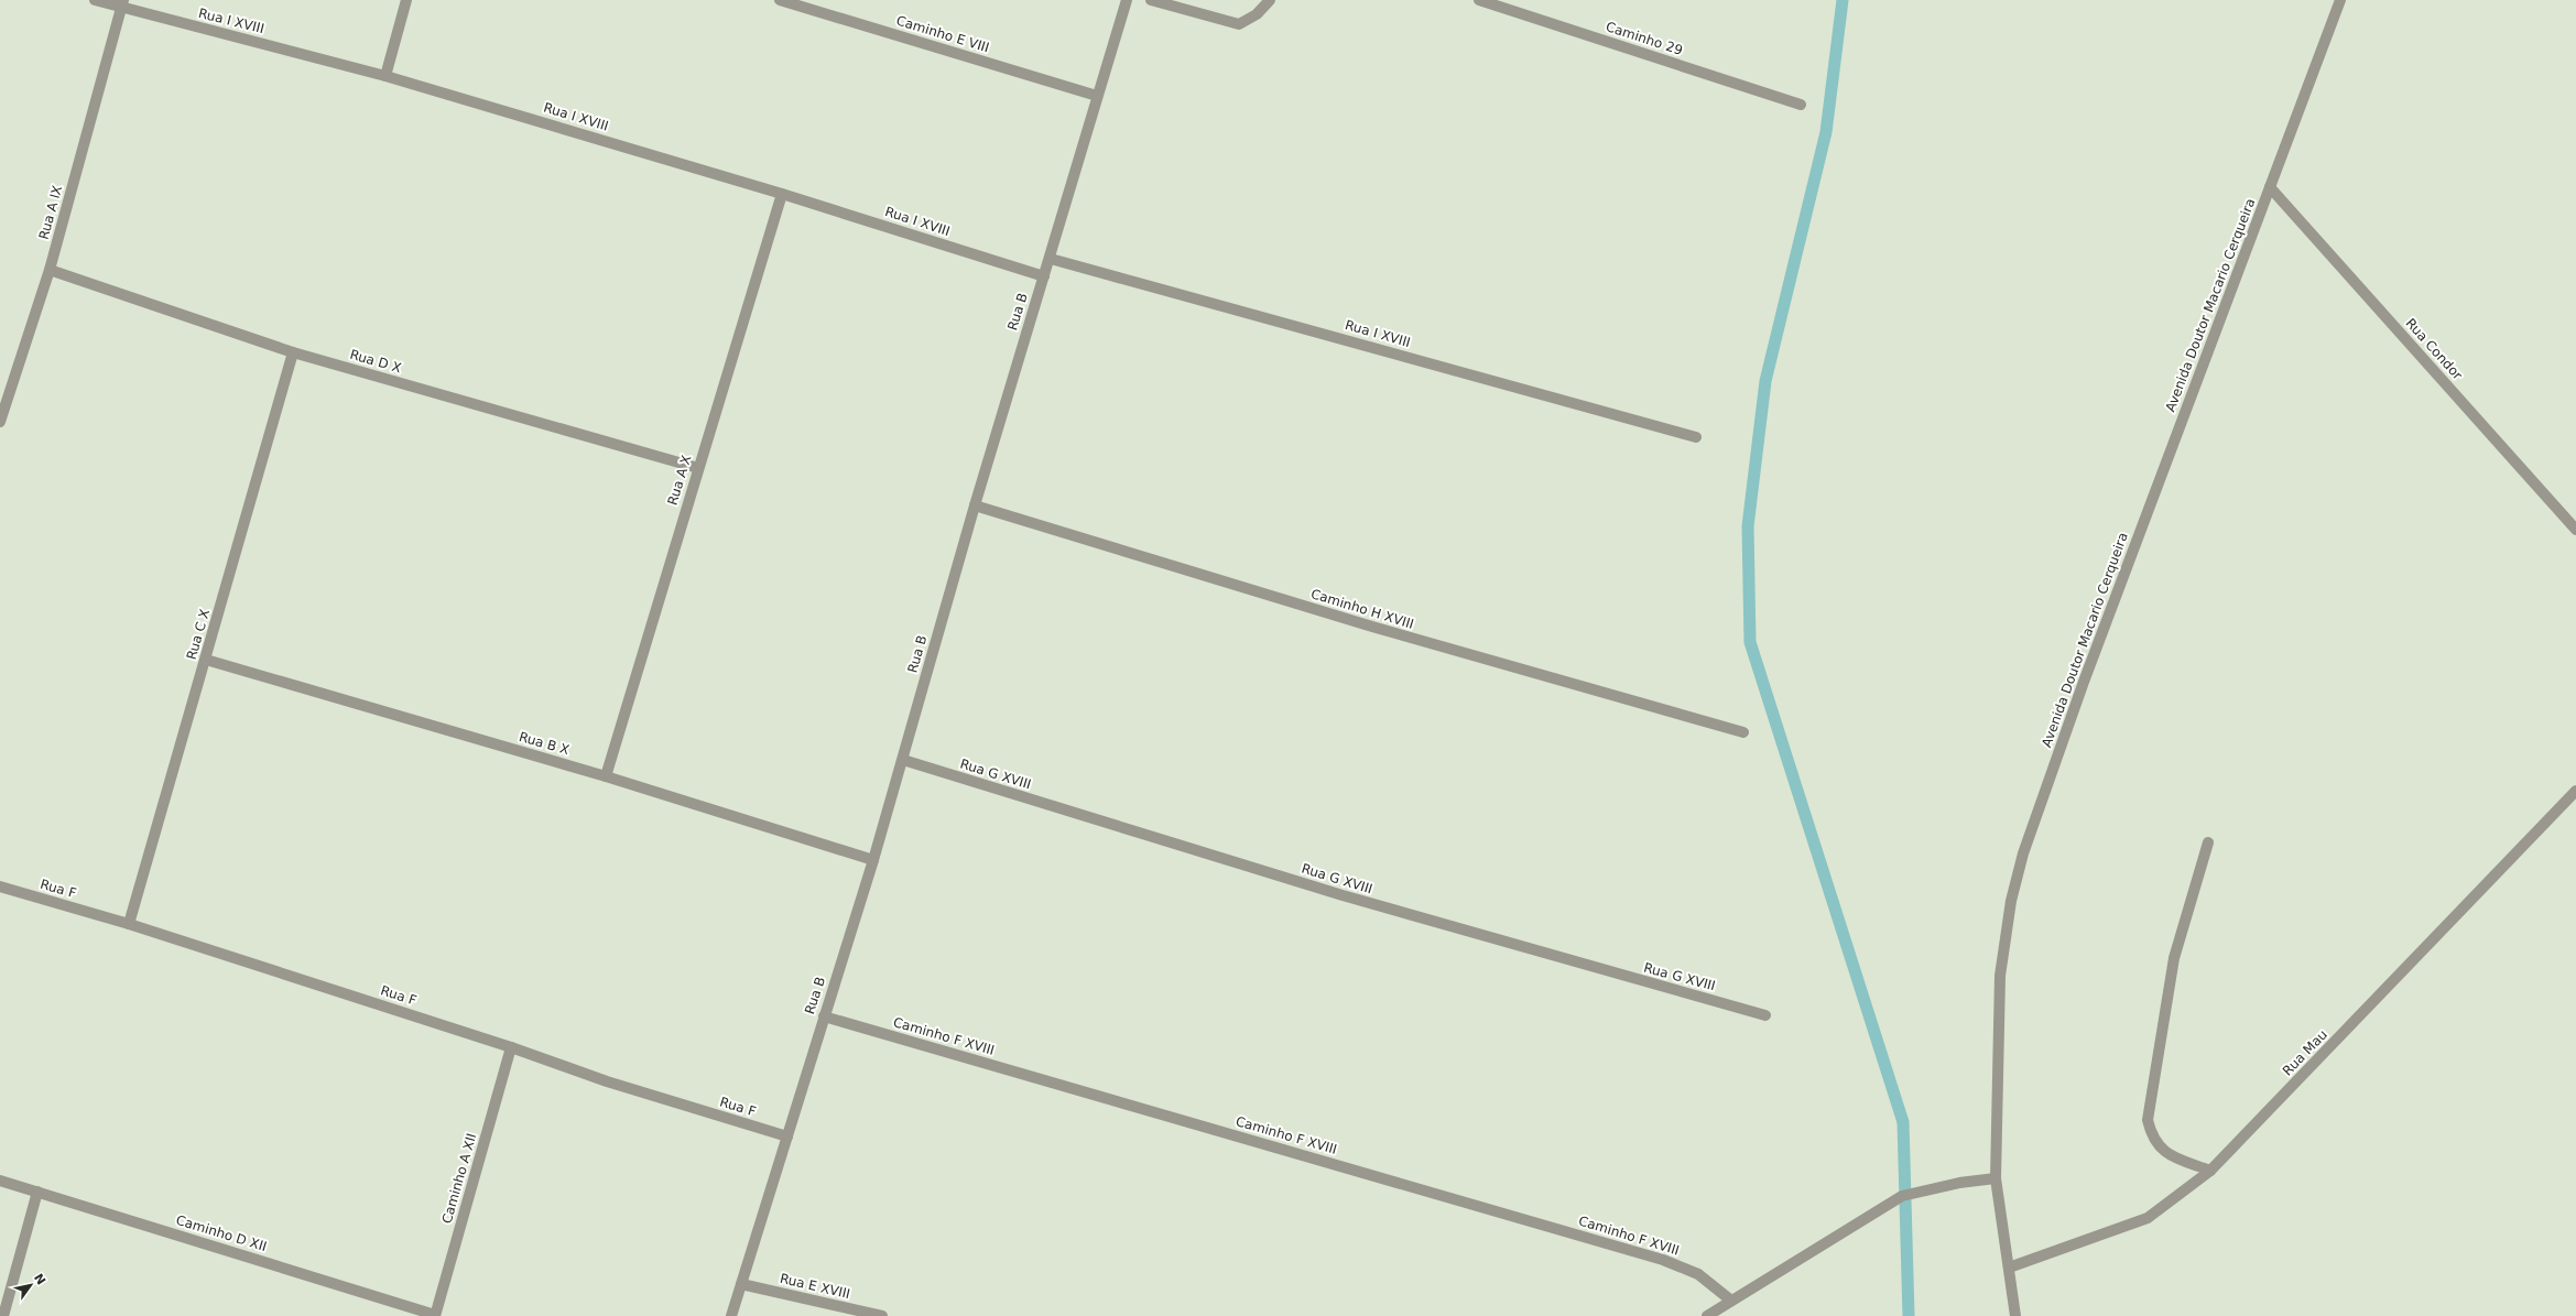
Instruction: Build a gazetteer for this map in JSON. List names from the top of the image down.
{
  "streets": {
    "street": [
      "Rua I XVIII",
      "Caminho E VIII",
      "Caminho 29",
      "Rua A IX",
      "Avenida Doutor Macario Cerqueira",
      "Rua B",
      "Rua Condor",
      "Rua D X",
      "Rua A X",
      "Caminho H XVIII",
      "Rua C X",
      "Rua B X",
      "Rua G XVIII",
      "Rua F",
      "Caminho F XVIII",
      "Rua Mau",
      "Caminho A XII",
      "Caminho D XII",
      "Rua E XVIII"
    ]
  },
  "crossings": [
    ["Rua I XVIII", "Rua A IX"],
    ["Rua I XVIII", "Rua B"],
    ["Rua I XVIII", "Rua A X"],
    ["Caminho E VIII", "Rua B"],
    ["Rua A IX", "Rua D X"],
    ["Avenida Doutor Macario Cerqueira", "Rua Condor"],
    ["Avenida Doutor Macario Cerqueira", "Rua Mau"],
    ["Rua B", "Caminho H XVIII"],
    ["Rua B", "Rua B X"],
    ["Rua B", "Rua G XVIII"],
    ["Rua B", "Rua F"],
    ["Rua B", "Caminho F XVIII"],
    ["Rua B", "Rua E XVIII"],
    ["Rua D X", "Rua A X"],
    ["Rua D X", "Rua C X"],
    ["Rua A X", "Rua B X"],
    ["Rua C X", "Rua B X"],
    ["Rua C X", "Rua F"],
    ["Rua F", "Caminho A XII"],
    ["Caminho A XII", "Caminho D XII"]
  ],
  "north": "top right"
}
